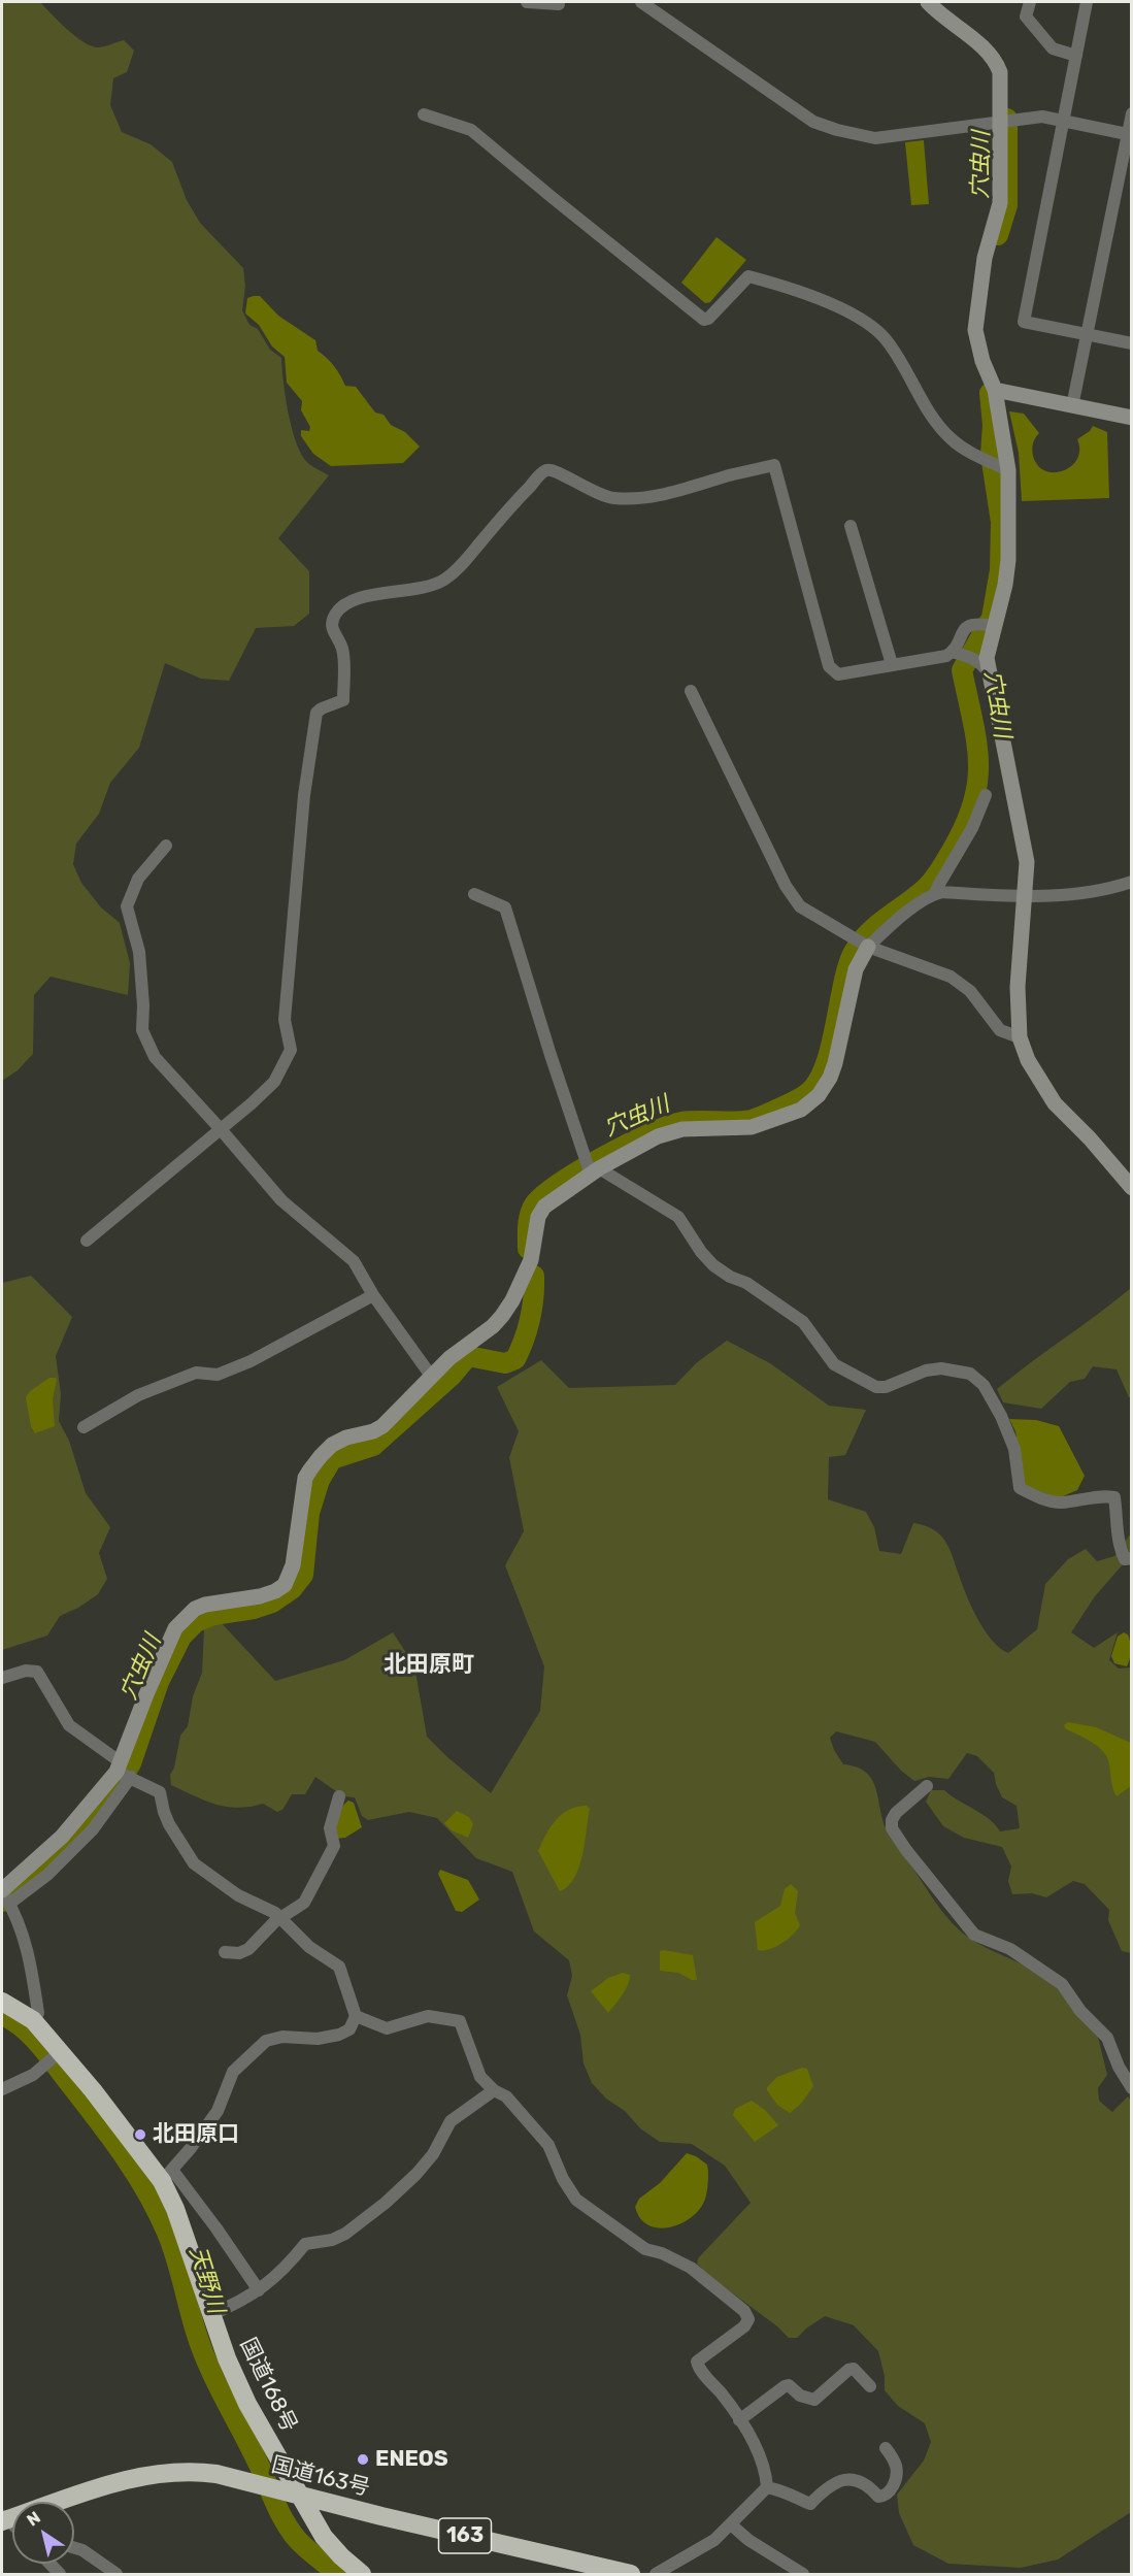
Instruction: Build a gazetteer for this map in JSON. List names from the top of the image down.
{
  "streets": {
    "highway": ["国道168号", "国道163号", "163"]
  },
  "crossings": [
    ["国道168号", "国道163号"]
  ],
  "districts": ["北田原町"],
  "water": ["穴虫川", "天野川"],
  "places": ["北田原口", "ENEOS"],
  "north": "top left"
}
